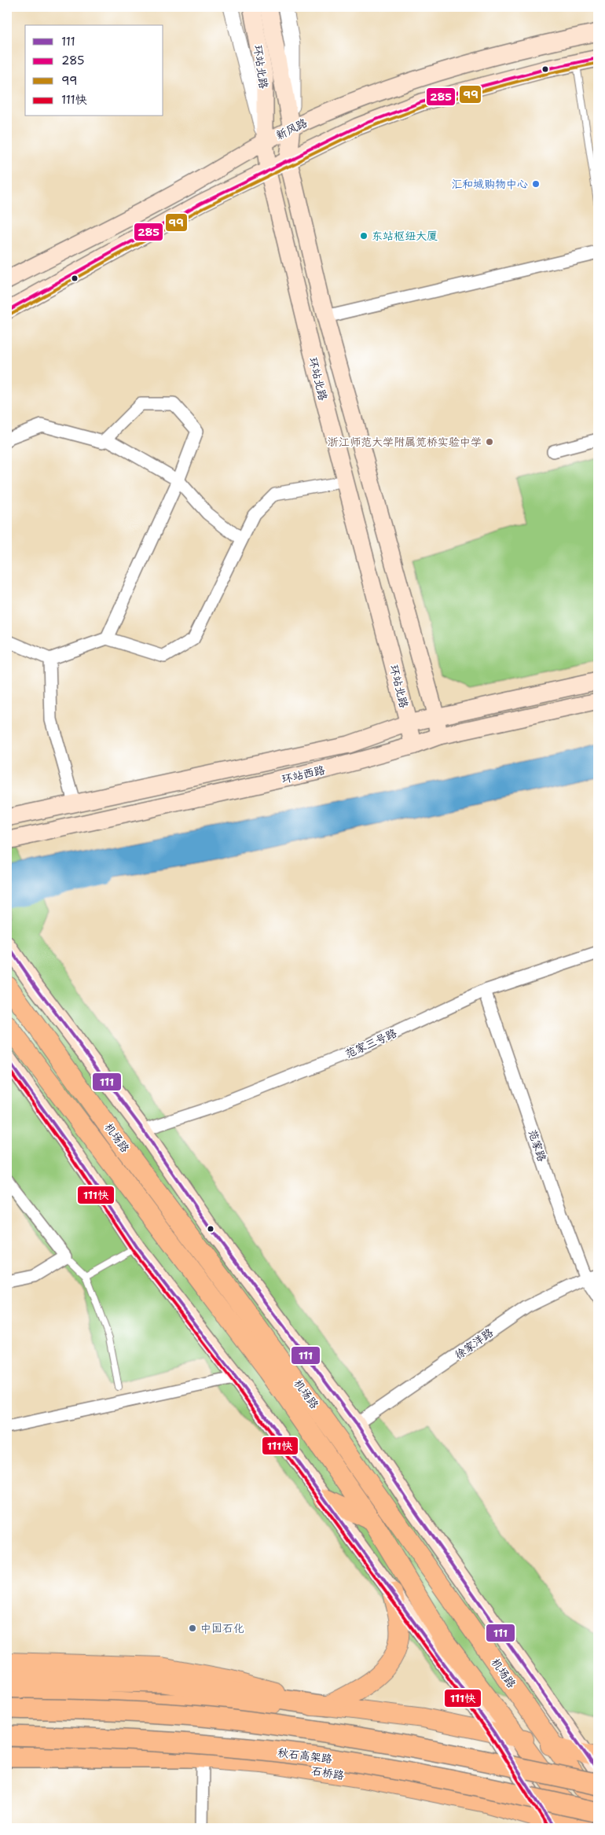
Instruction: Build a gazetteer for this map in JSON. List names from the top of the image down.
{
  "streets": {
    "highway": ["秋石高架路"],
    "main road": [
      "环站北路",
      "新风路",
      "环站西路",
      "机场路",
      "石桥路"
    ],
    "street": ["范家三号路", "范家路", "徐家洋路"]
  },
  "crossings": [
    ["环站北路", "新风路"],
    ["环站北路", "环站西路"],
    ["范家三号路", "机场路"],
    ["范家三号路", "范家路"],
    ["机场路", "徐家洋路"],
    ["范家路", "徐家洋路"]
  ],
  "places": [
    "汇和城购物中心",
    "东站枢纽大厦",
    "浙江师范大学附属笕桥实验中学",
    "中国石化"
  ],
  "lines": [
    "transit line 285",
    "transit line 99",
    "transit line 111",
    "transit line 111快"
  ],
  "legend": [
    "111",
    "285",
    "99",
    "111快"
  ]
}
